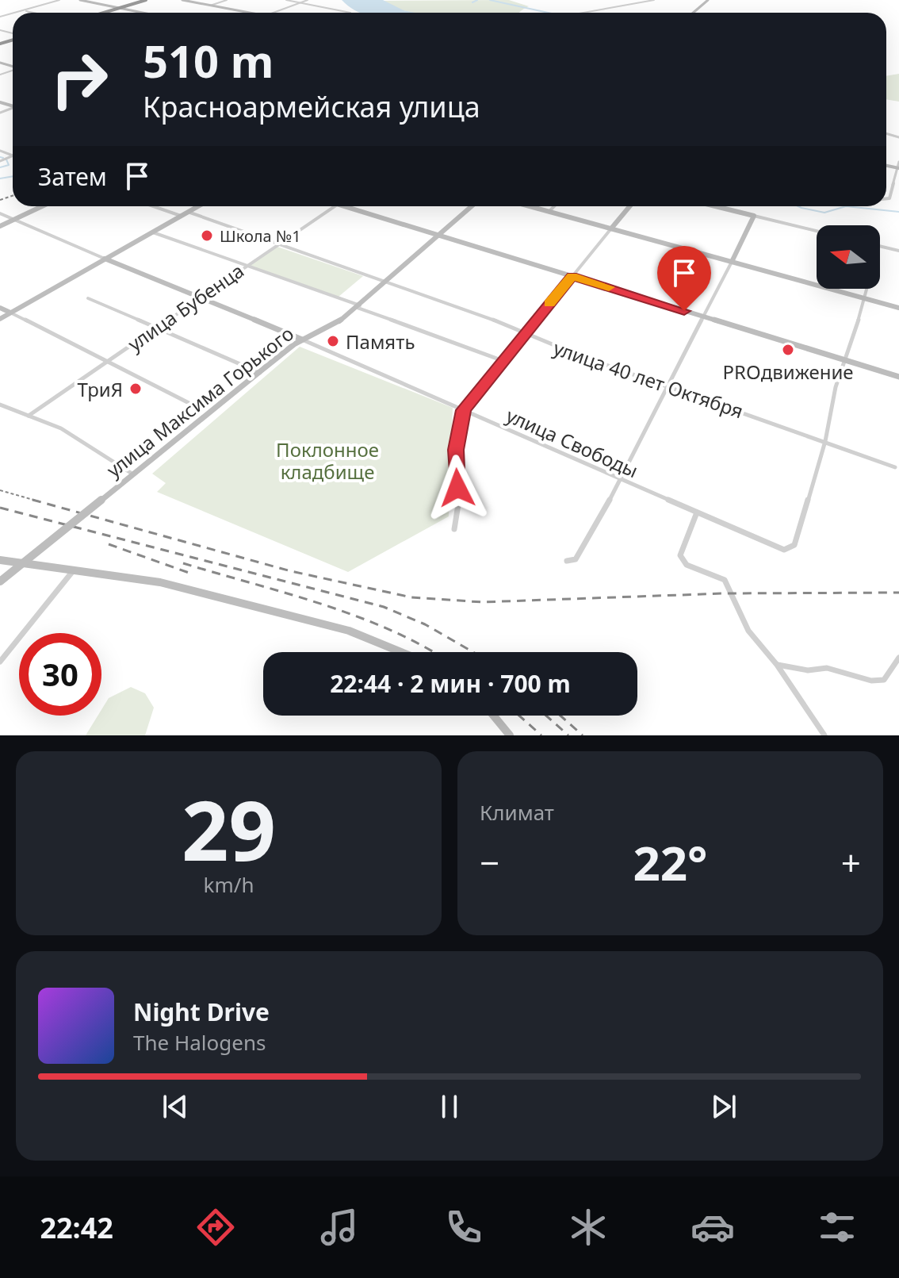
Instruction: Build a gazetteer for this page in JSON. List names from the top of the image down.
{
  "streets": {
    "street": [
      "улица Бубенца",
      "улица 40 лет Октября",
      "улица Максима Горького",
      "улица Свободы"
    ]
  },
  "crossings": [
    ["улица Бубенца", "улица 40 лет Октября"],
    ["улица Бубенца", "улица Свободы"],
    ["улица 40 лет Октября", "улица Максима Горького"],
    ["улица 40 лет Октября", "улица Свободы"],
    ["улица Максима Горького", "улица Свободы"]
  ],
  "parks": ["Поклонное кладбище"],
  "places": [
    "Школа №1",
    "Память",
    "PROдвижение",
    "ТриЯ"
  ],
  "north": "left",
  "page": {
    "turn": ["510 m", "Красноармейская улица"],
    "then": "Затем",
    "limit": "30",
    "trip": "22:44 · 2 мин · 700 m",
    "tile": [
      ["29", "km/h"],
      "Климат"
    ],
    "heat": ["−", "22°", "+"],
    "song": ["Night Drive", "The Halogens"],
    "tabs": "22:42"
  }
}
